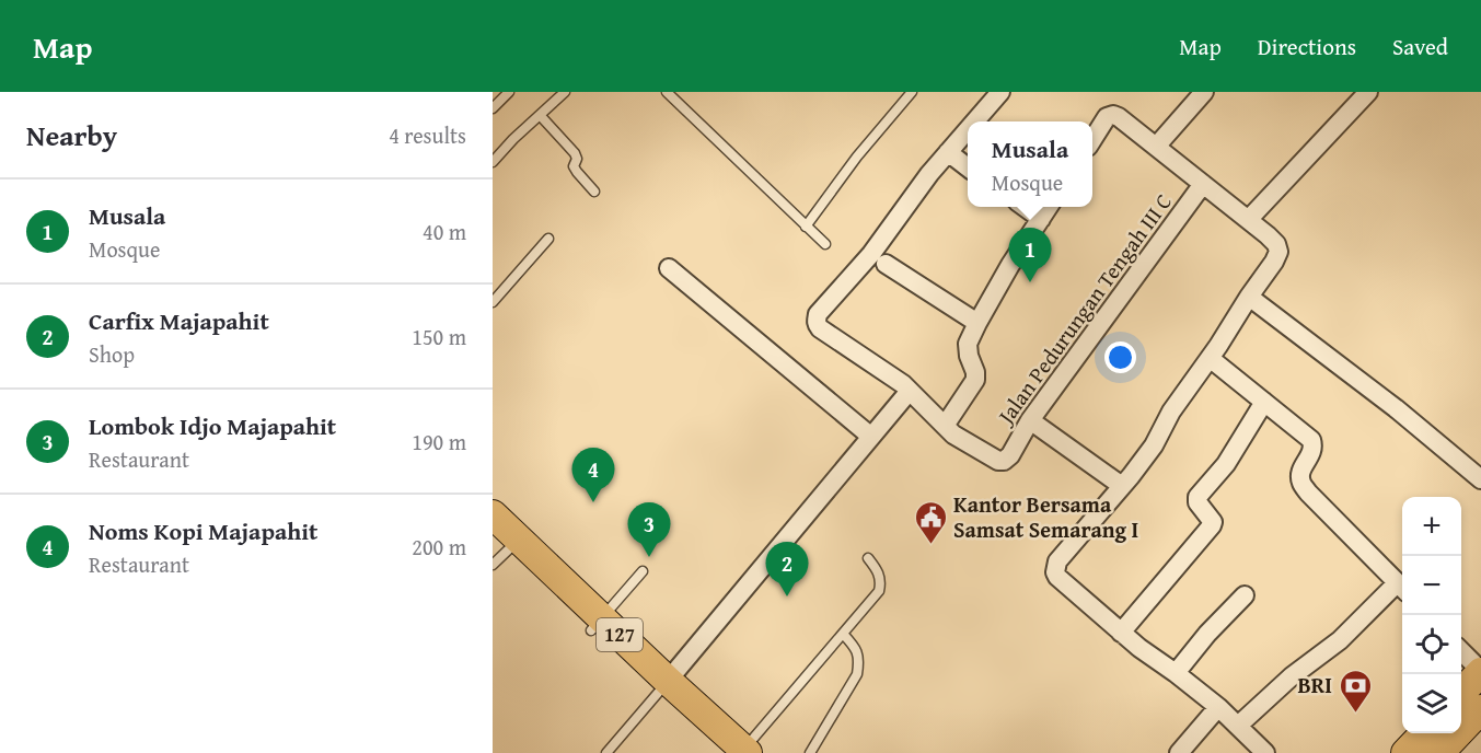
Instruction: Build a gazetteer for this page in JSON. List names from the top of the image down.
{
  "streets": {
    "main road": ["127"],
    "street": ["Jalan Pedurungan Tengah III C"]
  },
  "places": {
    "public building": ["Kantor Bersama Samsat Semarang I"],
    "bank": ["BRI"]
  },
  "page": {
    "header": "Map",
    "nav": ["Map", "Directions", "Saved"],
    "heading": ["Nearby", "4 results"],
    "popup": ["Musala", "Mosque"],
    "list": [
      {
        "mark": "1",
        "name": "Musala",
        "note": "Mosque",
        "value": "40 m"
      },
      {
        "mark": "2",
        "name": "Carfix Majapahit",
        "note": "Shop",
        "value": "150 m"
      },
      {
        "mark": "3",
        "name": "Lombok Idjo Majapahit",
        "note": "Restaurant",
        "value": "190 m"
      },
      {
        "mark": "4",
        "name": "Noms Kopi Majapahit",
        "note": "Restaurant",
        "value": "200 m"
      }
    ],
    "pins": [
      "1",
      "4",
      "3",
      "2"
    ],
    "map_buttons": ["+", "−"]
  }
}
